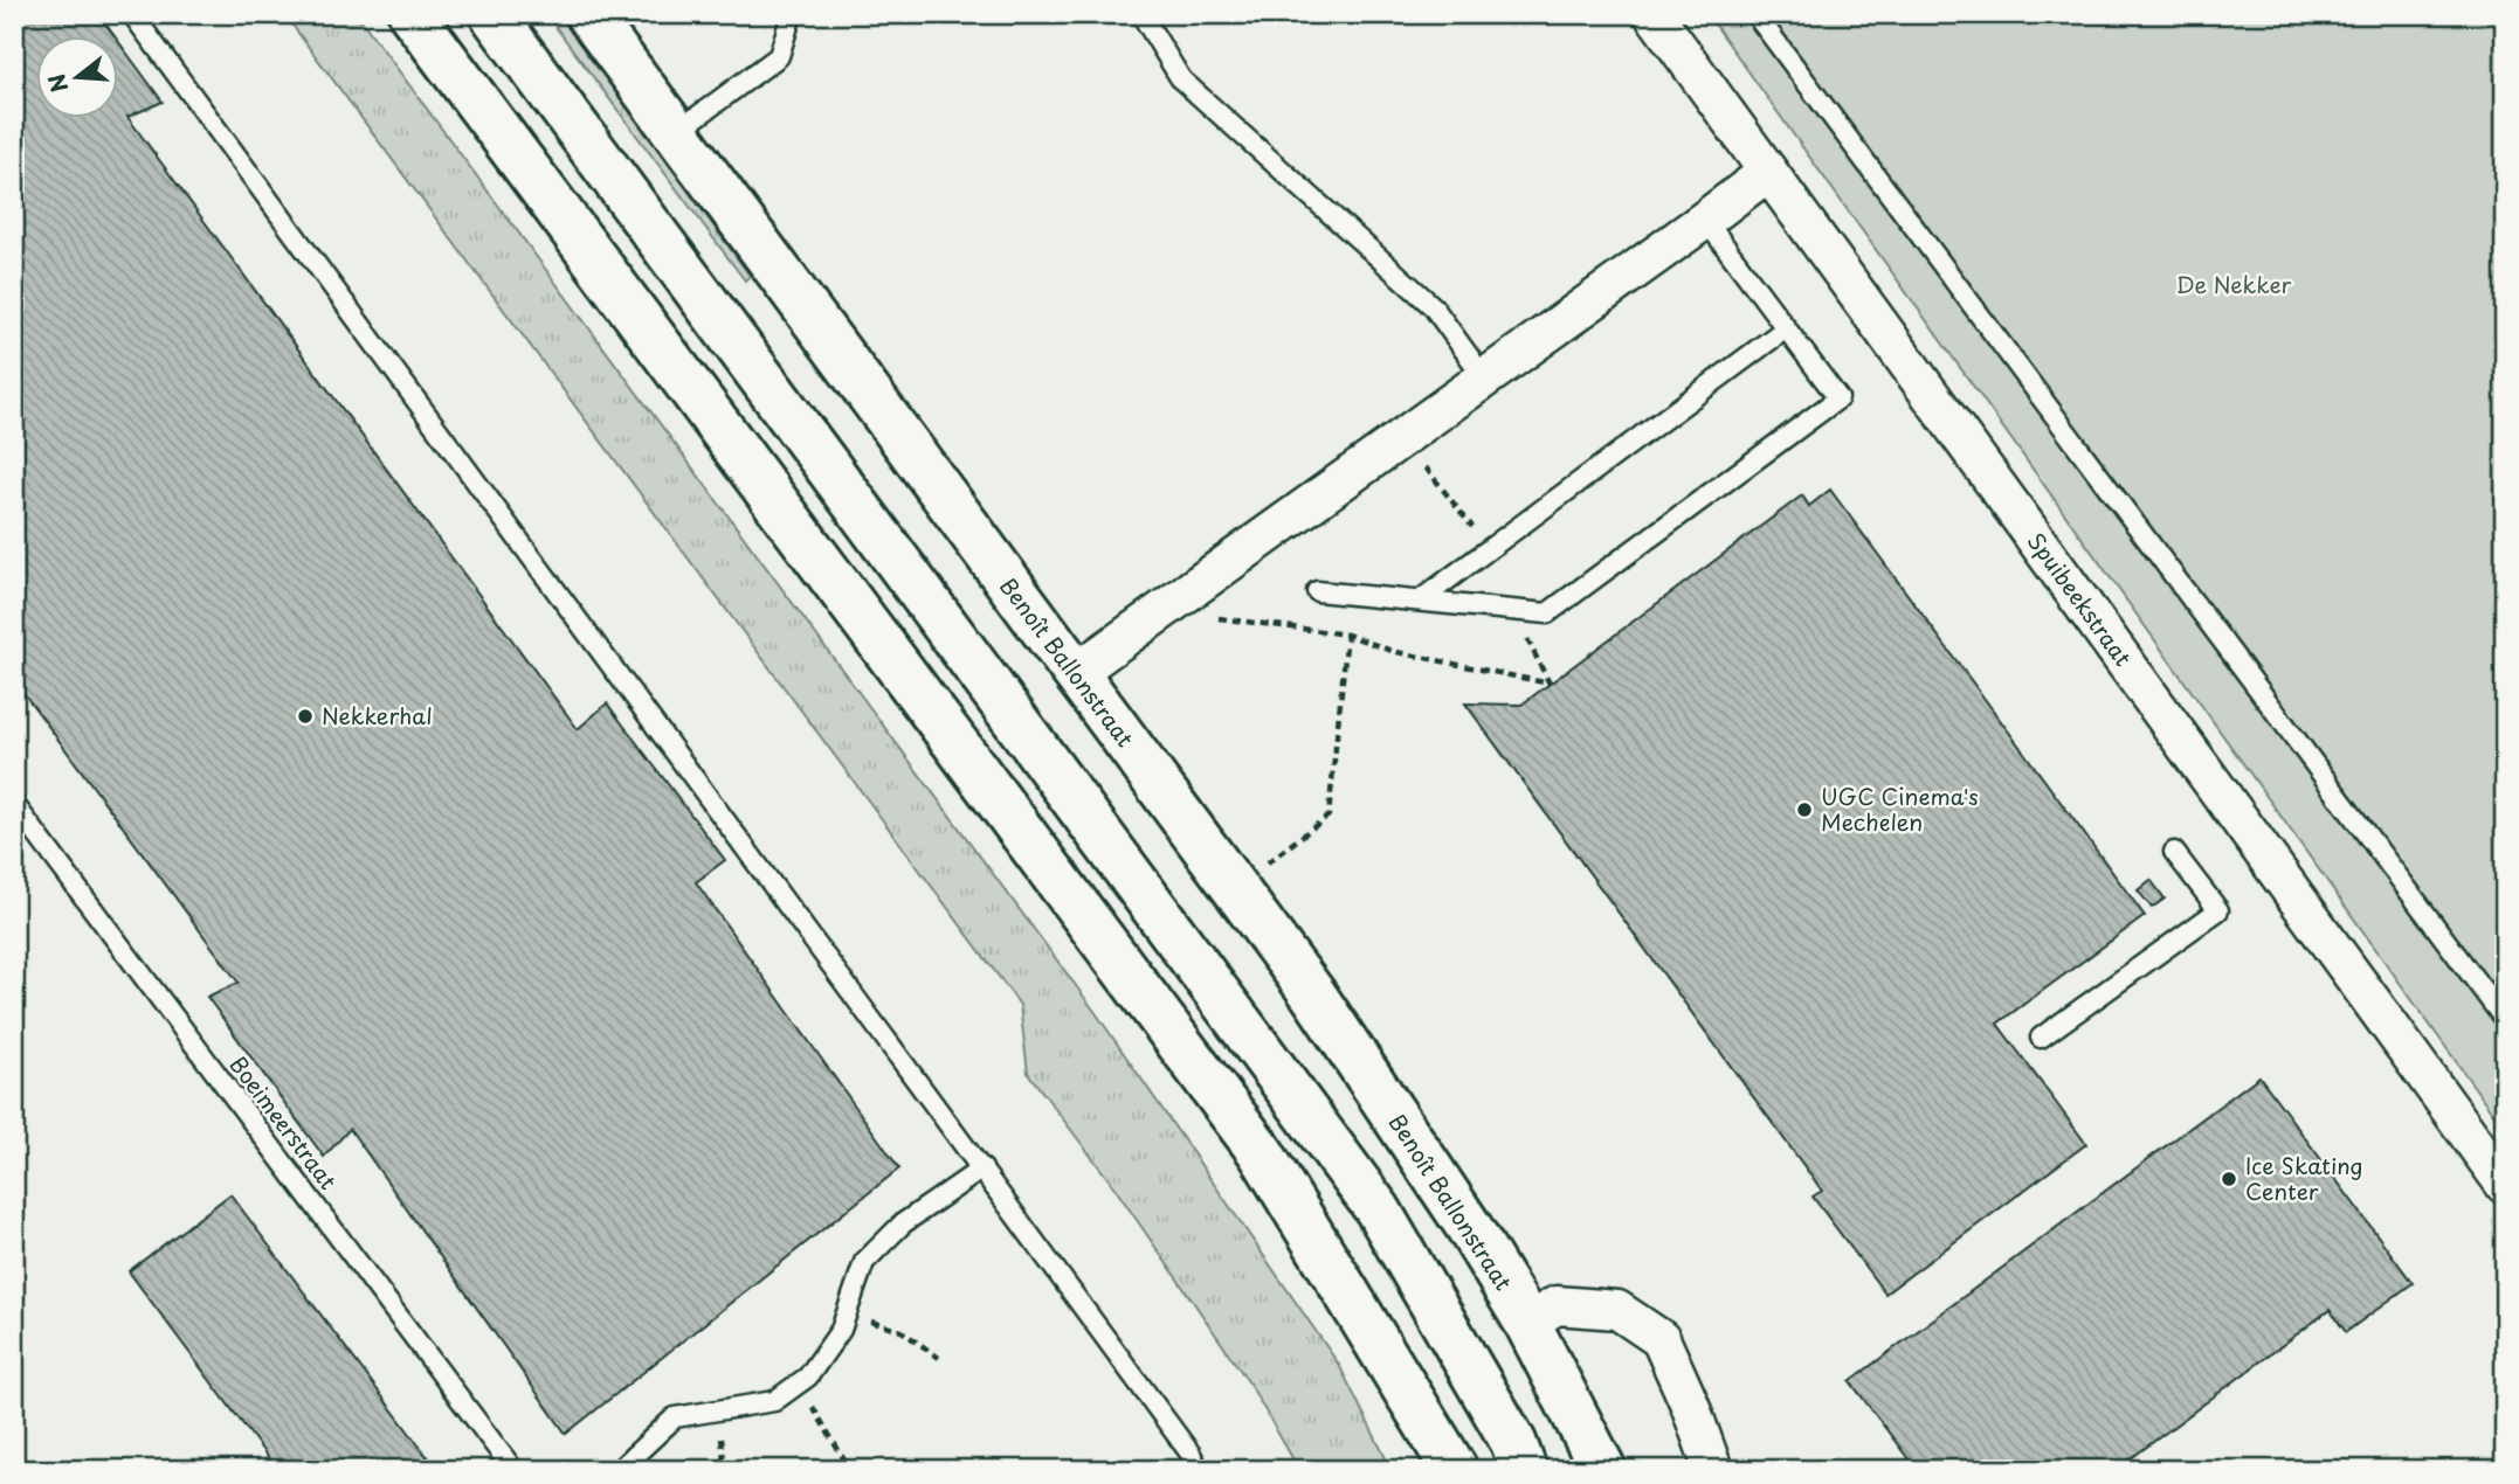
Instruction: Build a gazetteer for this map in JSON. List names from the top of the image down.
{
  "streets": {
    "main road": ["Benoît Ballonstraat"],
    "street": ["Spuibeekstraat"],
    "lane": ["Boeimeerstraat"]
  },
  "parks": ["De Nekker"],
  "places": ["Nekkerhal", "UGC Cinema's Mechelen", "Ice Skating Center"],
  "north": "left"
}
